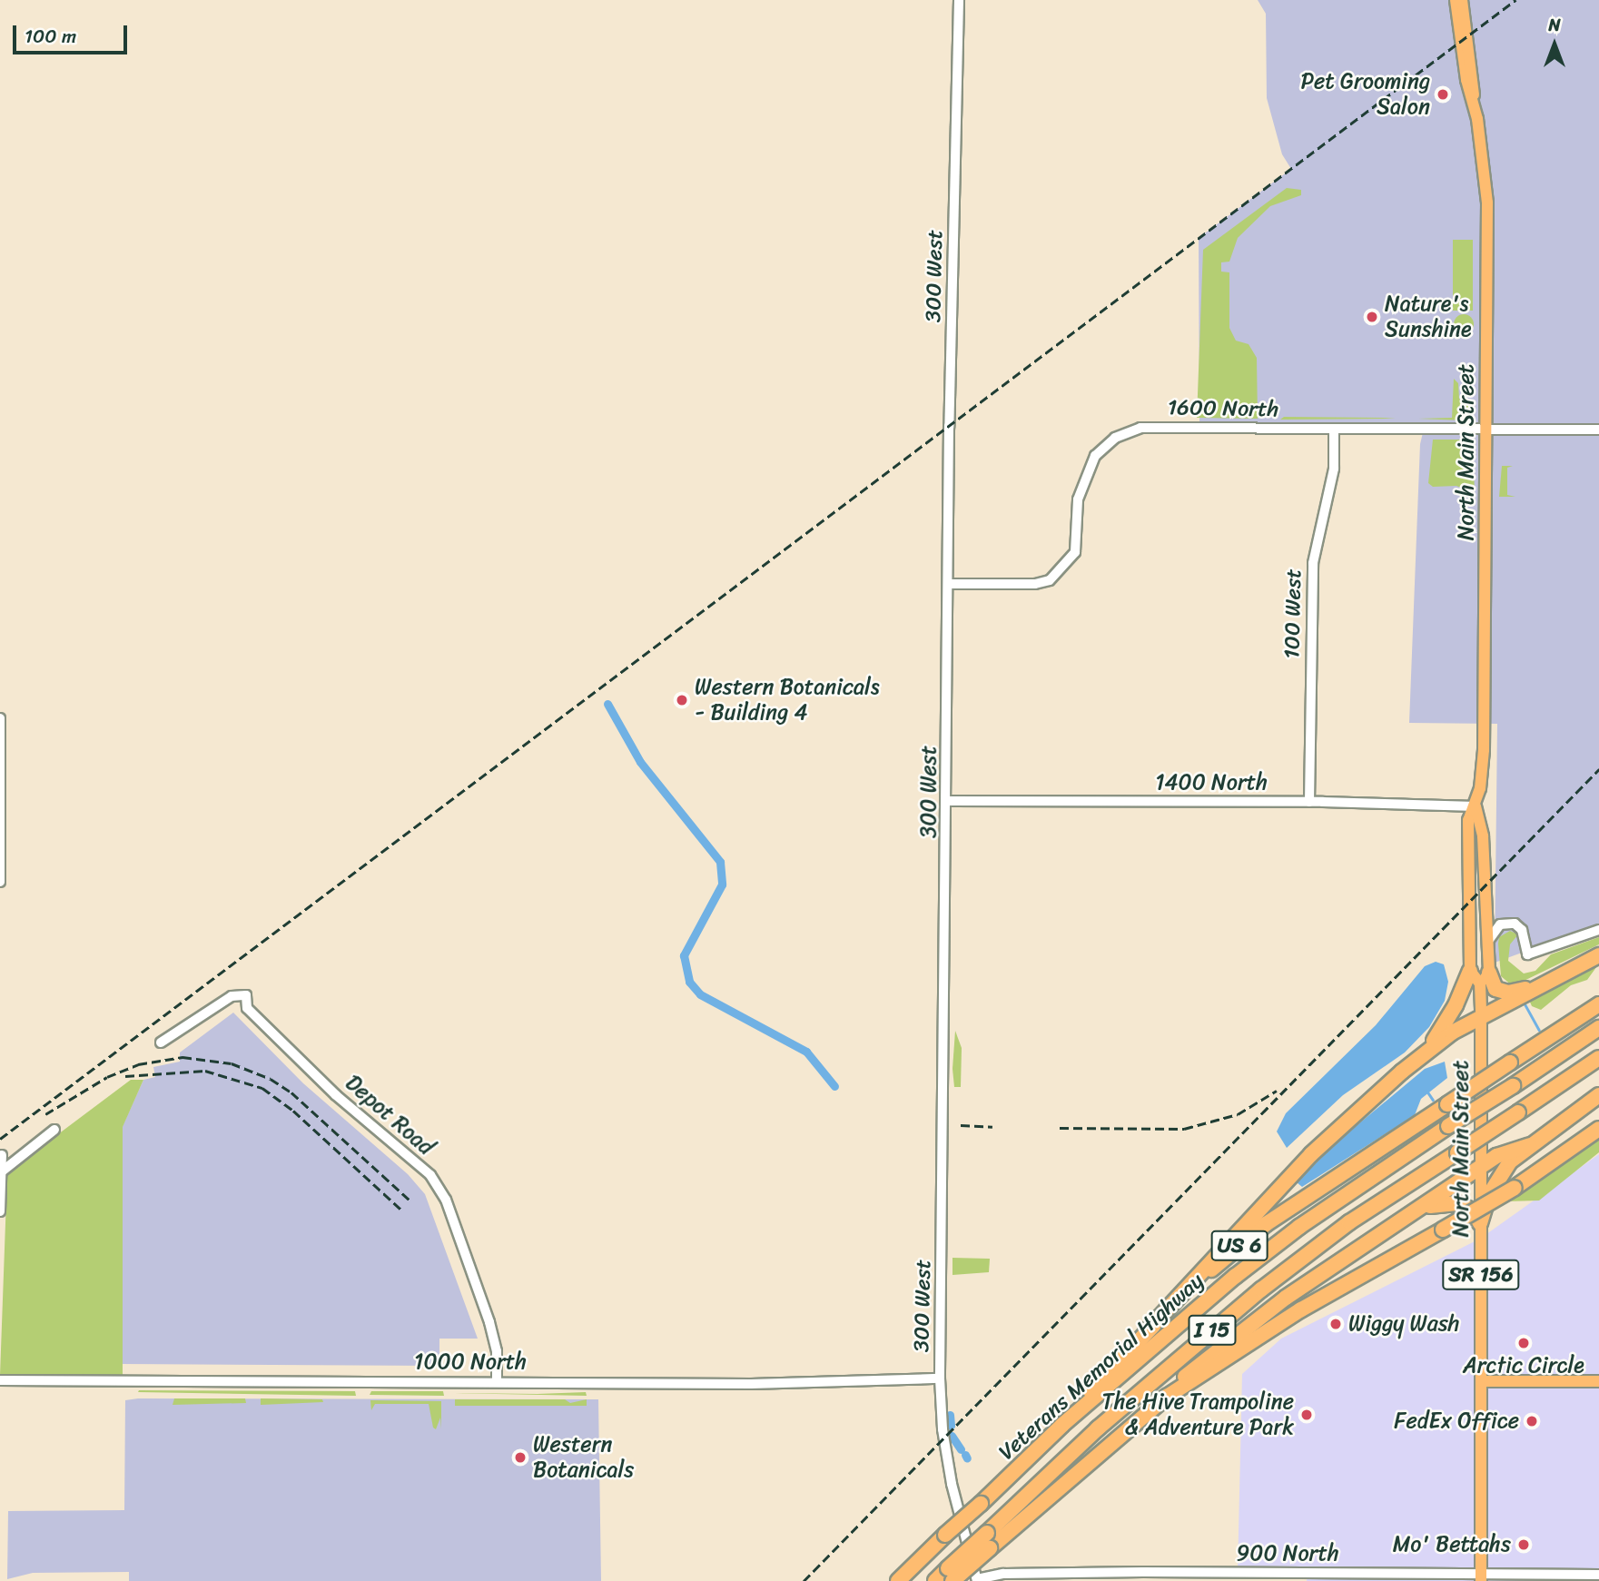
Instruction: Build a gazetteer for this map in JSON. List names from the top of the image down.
{
  "streets": {
    "highway": ["US 6", "I 15", "Veterans Memorial Highway"],
    "main road": ["North Main Street", "SR 156"],
    "street": [
      "300 West",
      "1600 North",
      "100 West",
      "1400 North",
      "Depot Road",
      "1000 North",
      "900 North"
    ]
  },
  "crossings": [
    ["300 West", "1600 North"],
    ["300 West", "1400 North"],
    ["300 West", "1000 North"],
    ["300 West", "900 North"],
    ["1600 North", "North Main Street"],
    ["1600 North", "100 West"],
    ["North Main Street", "1400 North"],
    ["North Main Street", "900 North"],
    ["100 West", "1400 North"],
    ["Depot Road", "1000 North"],
    ["US 6", "Veterans Memorial Highway"]
  ],
  "places": [
    "Pet Grooming Salon",
    "Nature's Sunshine",
    "Western Botanicals - Building 4",
    "Wiggy Wash",
    "Arctic Circle",
    "The Hive Trampoline & Adventure Park",
    "FedEx Office",
    "Western Botanicals",
    "Mo' Bettahs"
  ],
  "scale_bar": "100 m",
  "north": "top"
}
